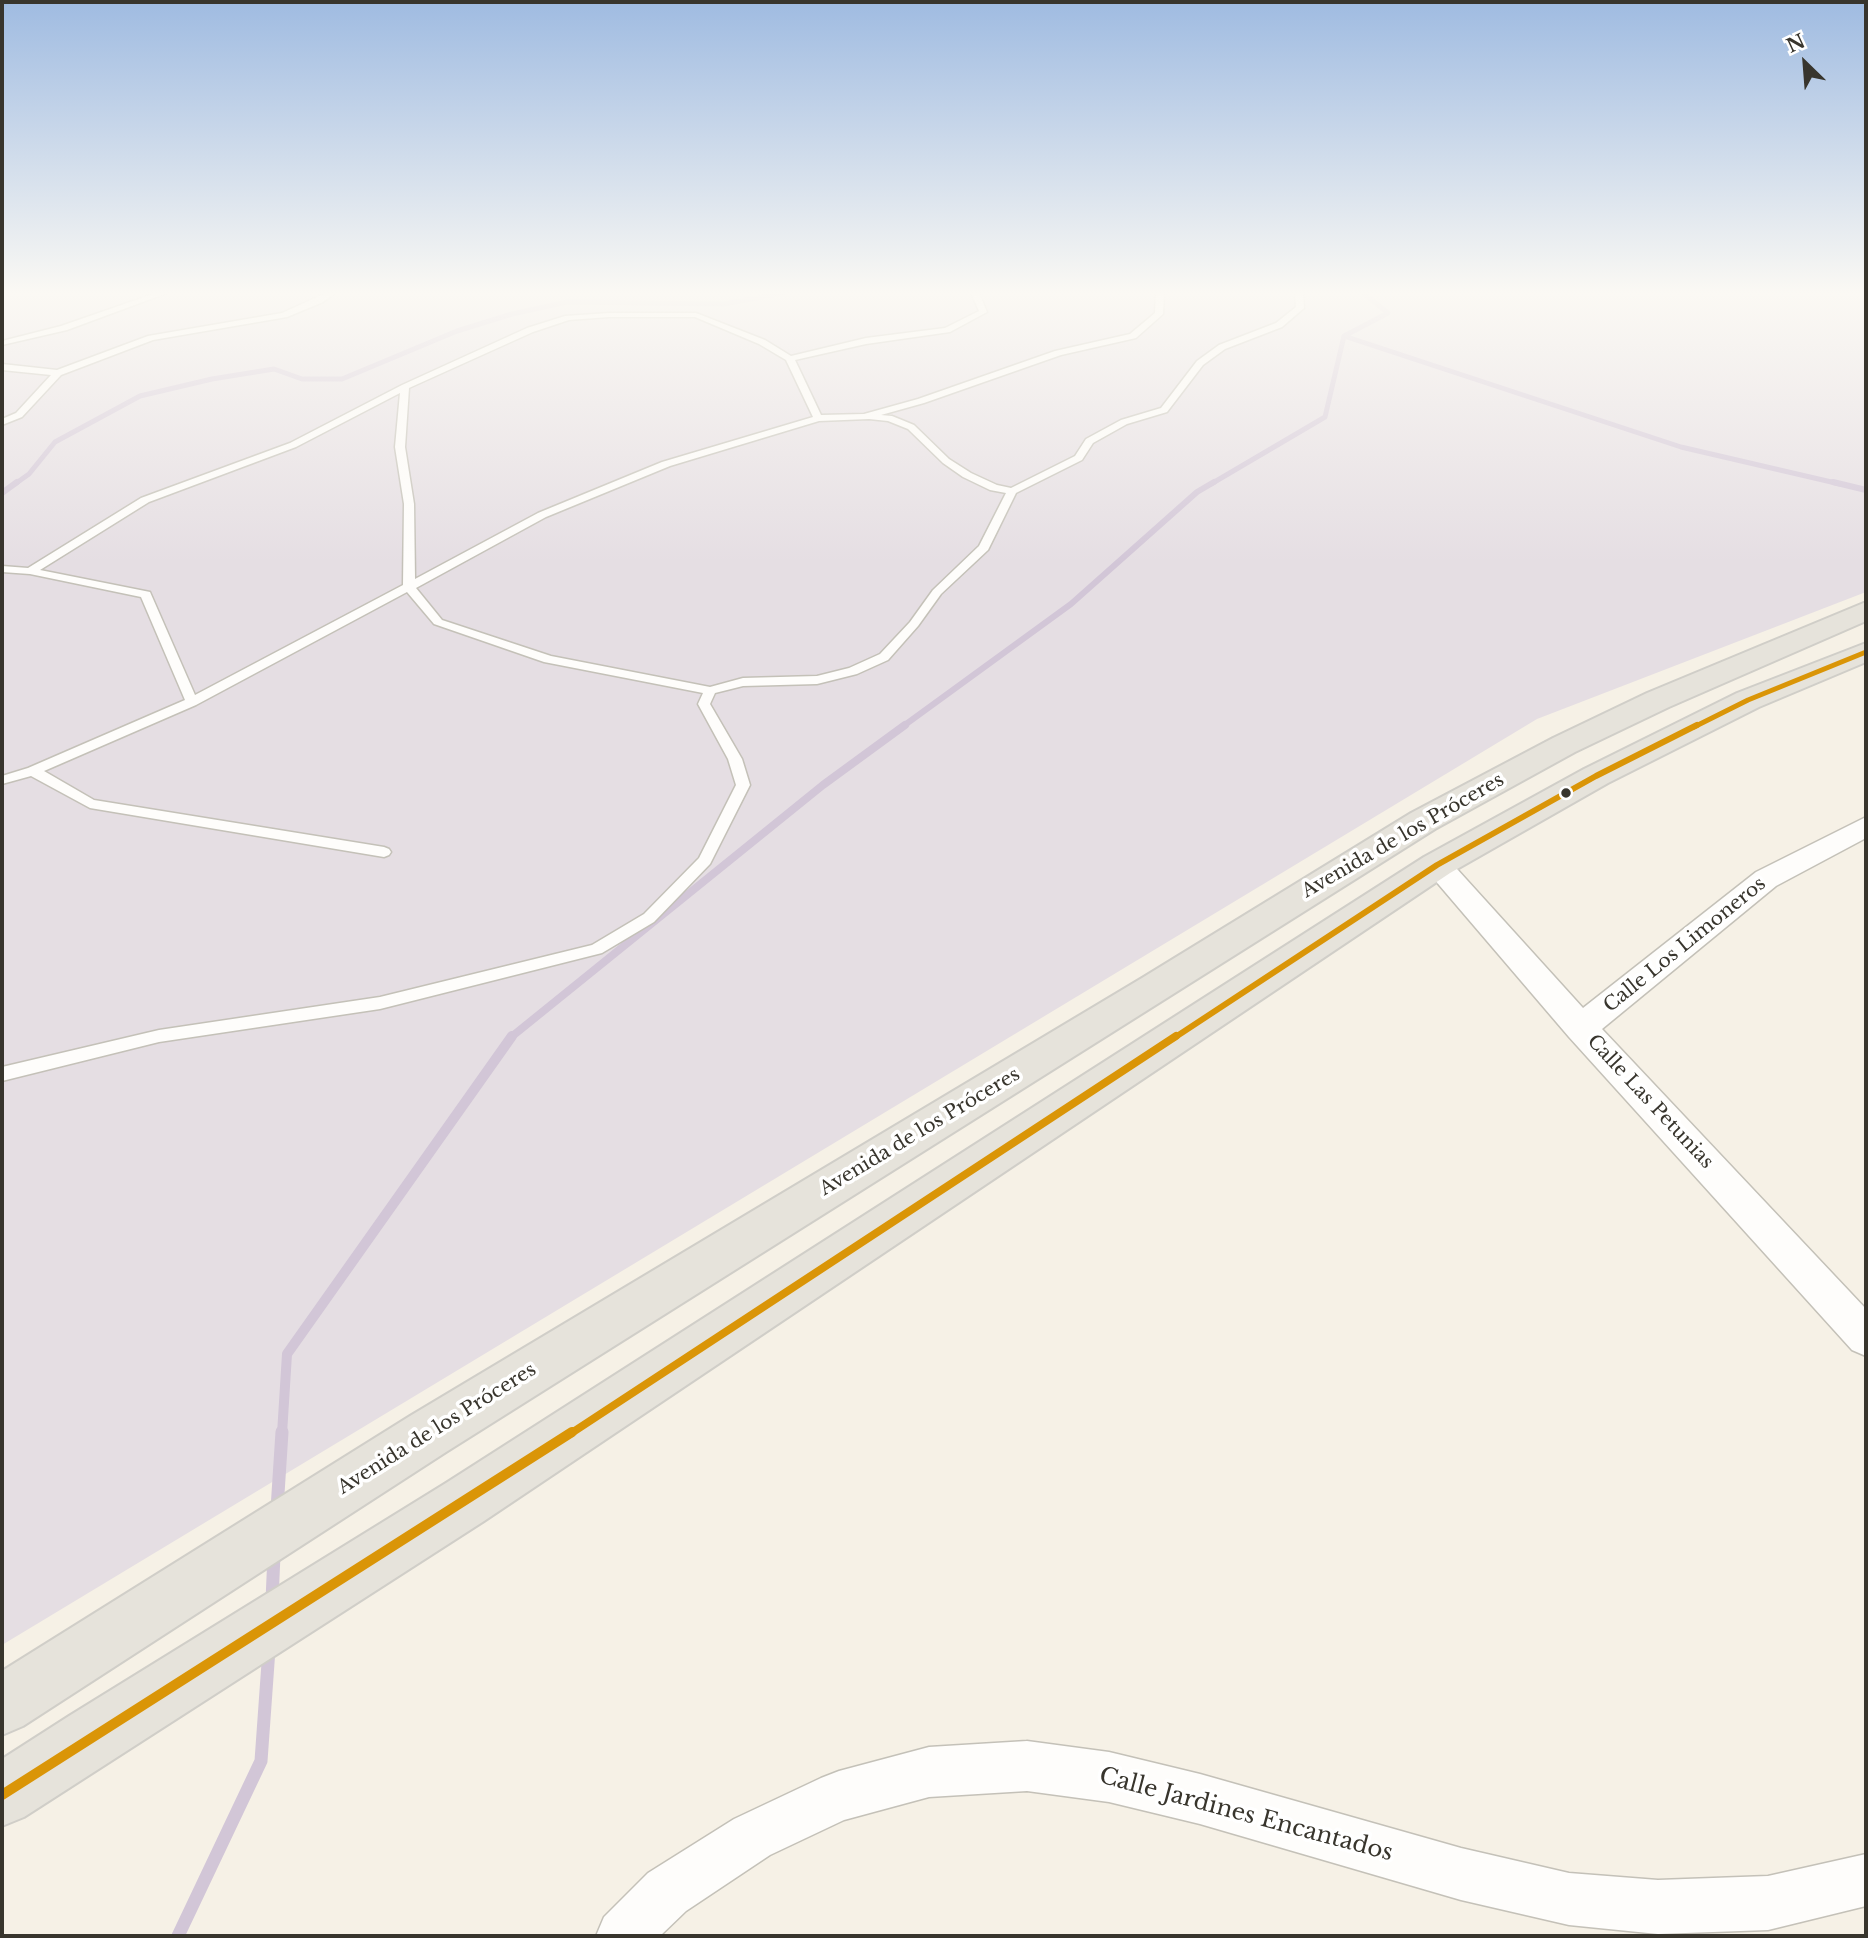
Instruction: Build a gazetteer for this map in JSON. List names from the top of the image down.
{
  "streets": {
    "main road": ["Avenida de los Próceres"],
    "street": ["Calle Los Limoneros", "Calle Las Petunias", "Calle Jardines Encantados"]
  },
  "crossings": [
    ["Calle Los Limoneros", "Calle Las Petunias"]
  ],
  "north": "top left"
}
